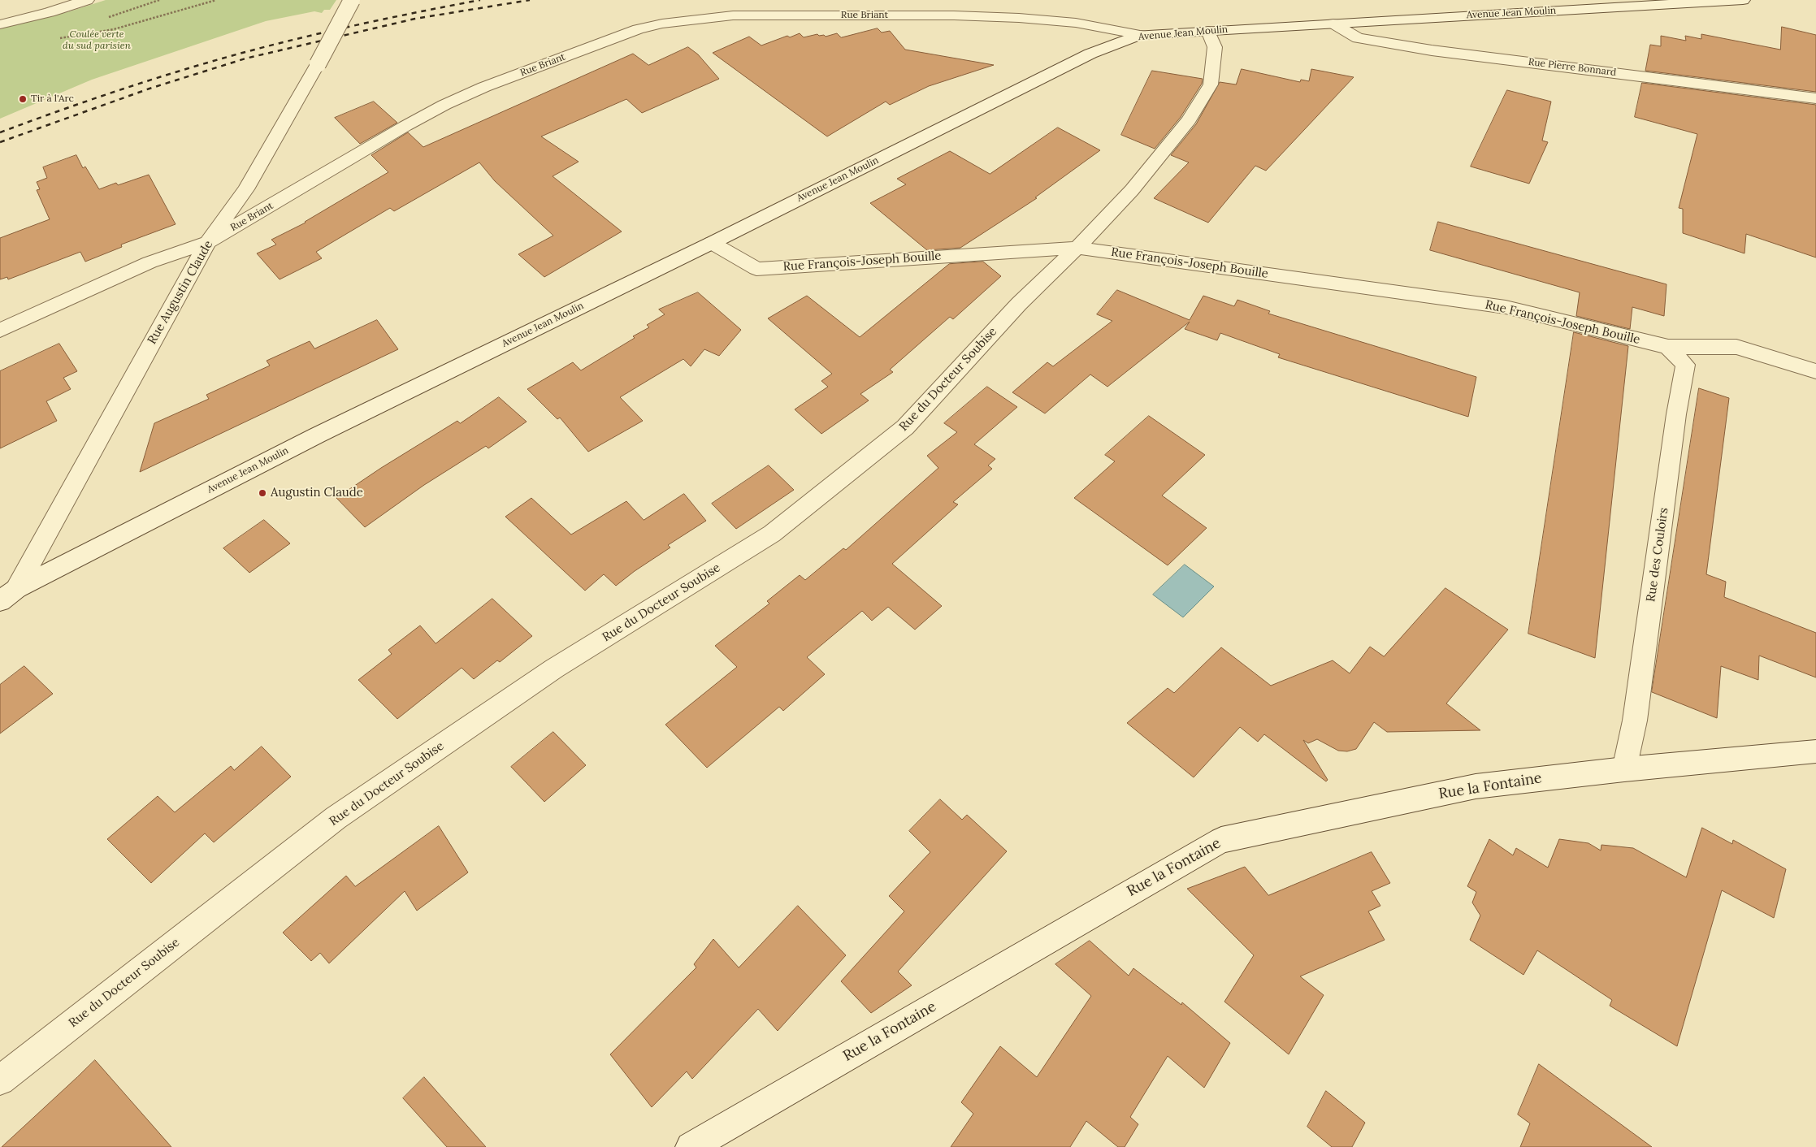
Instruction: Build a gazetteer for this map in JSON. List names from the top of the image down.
{
  "streets": {
    "street": [
      "Avenue Jean Moulin",
      "Rue Briant",
      "Rue Pierre Bonnard",
      "Rue François-Joseph Bouille",
      "Rue Augustin Claude",
      "Rue du Docteur Soubise",
      "Rue des Couloirs",
      "Rue la Fontaine"
    ]
  },
  "crossings": [
    ["Avenue Jean Moulin", "Rue Briant"],
    ["Avenue Jean Moulin", "Rue Pierre Bonnard"],
    ["Avenue Jean Moulin", "Rue François-Joseph Bouille"],
    ["Avenue Jean Moulin", "Rue Augustin Claude"],
    ["Avenue Jean Moulin", "Rue du Docteur Soubise"],
    ["Rue Briant", "Rue Augustin Claude"],
    ["Rue François-Joseph Bouille", "Rue du Docteur Soubise"],
    ["Rue François-Joseph Bouille", "Rue des Couloirs"],
    ["Rue des Couloirs", "Rue la Fontaine"]
  ],
  "parks": ["Coulée verte du sud parisien"],
  "places": ["Tir à l'Arc", "Augustin Claude"]
}
